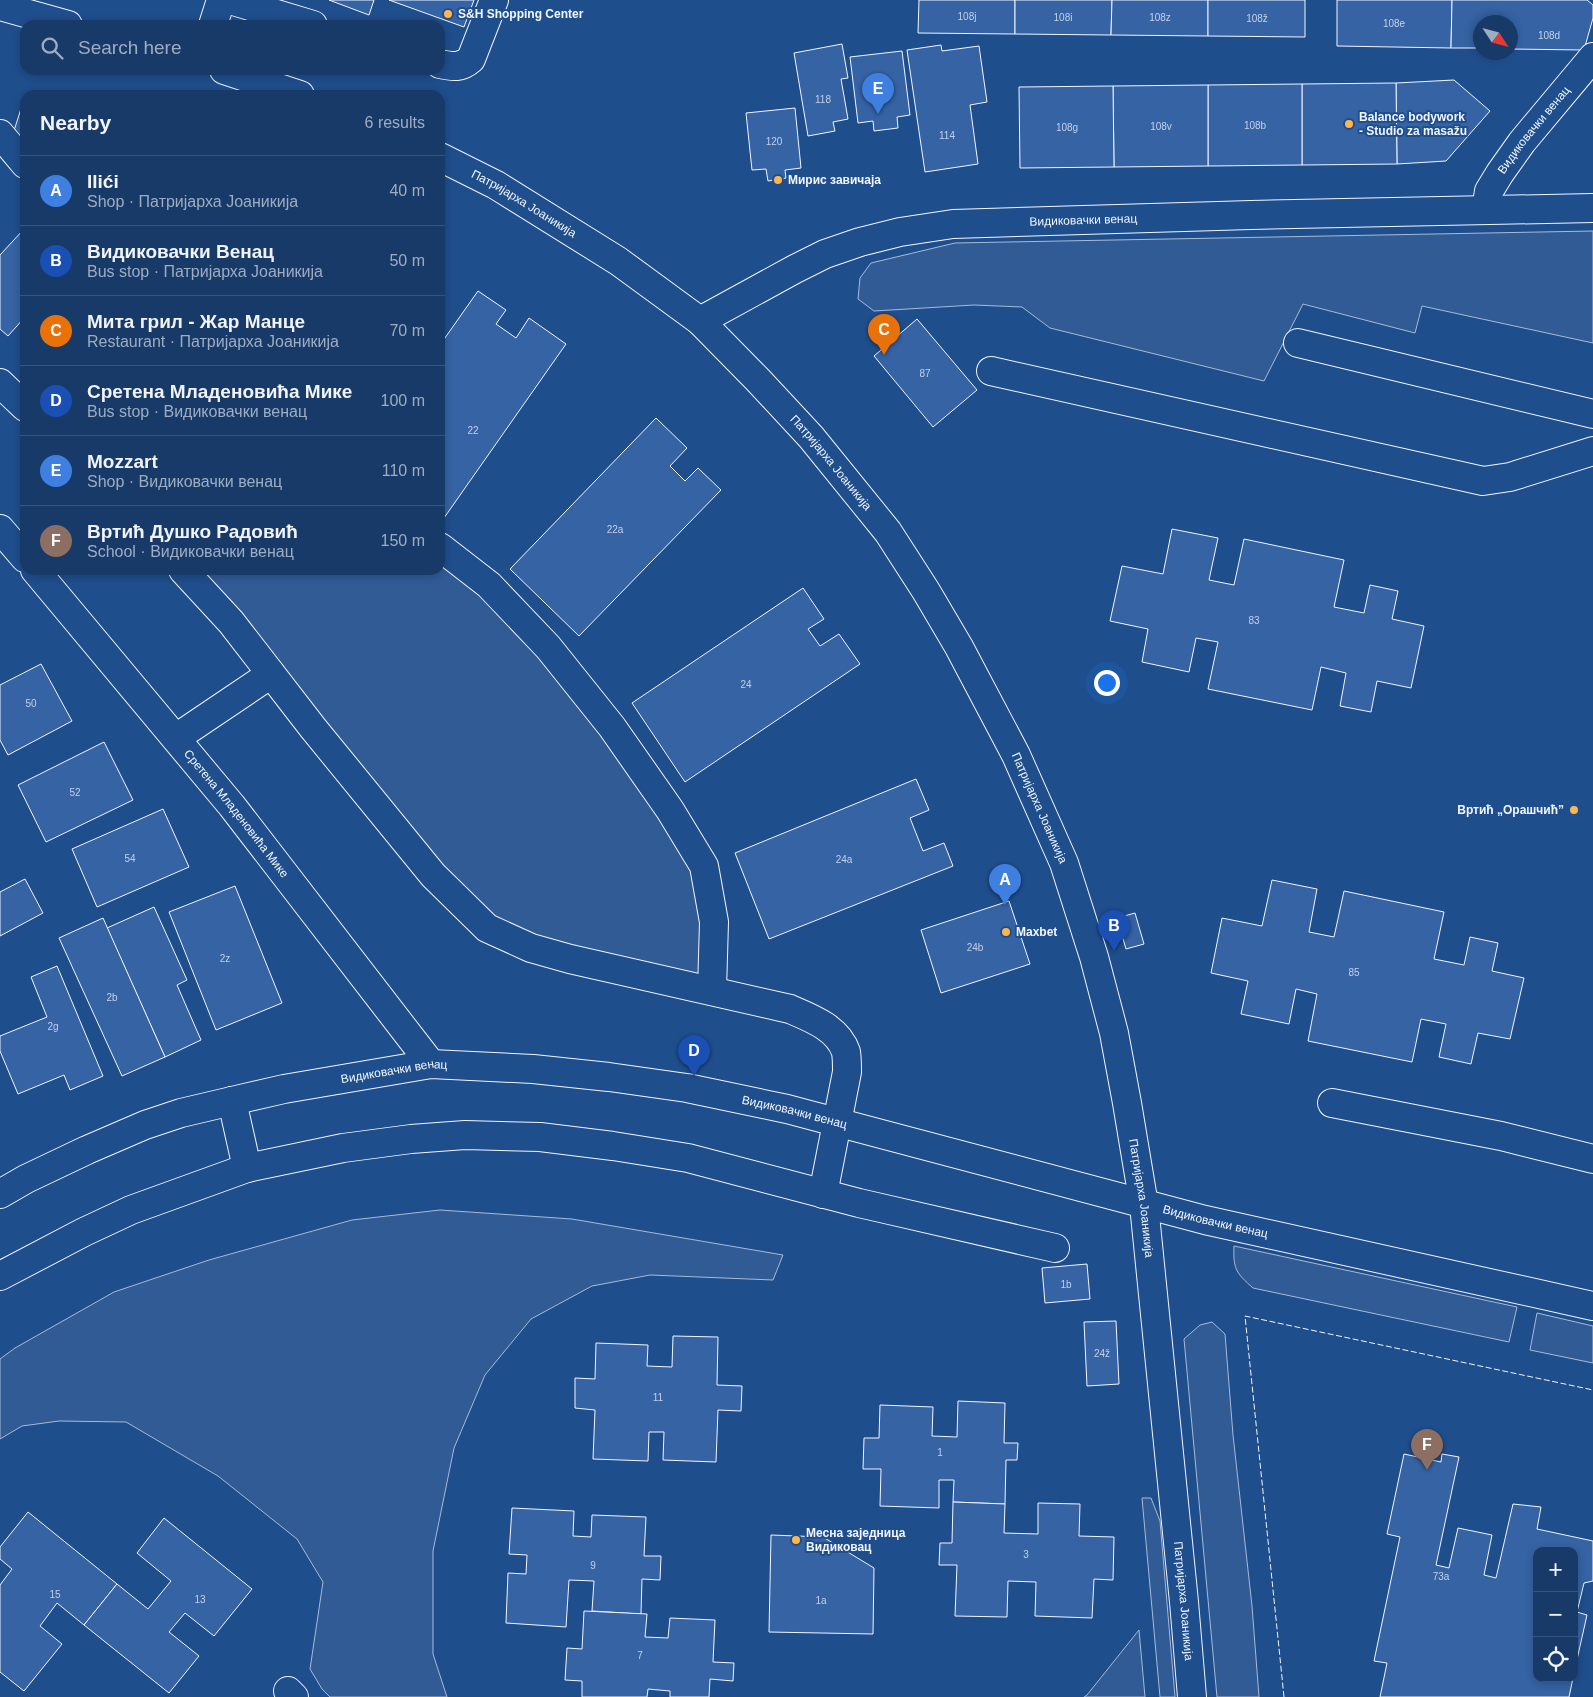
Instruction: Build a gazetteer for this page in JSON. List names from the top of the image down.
{
  "streets": {
    "street": ["Видиковачки венац", "Патријарха Јоаникија", "Сретена Младеновића Мике"]
  },
  "crossings": [
    ["Видиковачки венац", "Патријарха Јоаникија"],
    ["Видиковачки венац", "Сретена Младеновића Мике"]
  ],
  "places": [
    "S&H Shopping Center",
    "Balance bodywork - Studio za masažu",
    "Мирис завичаја",
    "Вртић „Орашчић”",
    "Maxbet",
    "Месна заједница Видиковац"
  ],
  "house_numbers": [
    "108j",
    "108i",
    "108z",
    "108ž",
    "108e",
    "108d",
    "118",
    "108b",
    "108v",
    "108g",
    "114",
    "120",
    "87",
    "22",
    "22a",
    "83",
    "24",
    "50",
    "52",
    "54",
    "24a",
    "24b",
    "2z",
    "85",
    "2b",
    "2g",
    "1b",
    "24ž",
    "11",
    "1",
    "3",
    "9",
    "73a",
    "15",
    "13",
    "1a",
    "7"
  ],
  "north": "bottom right",
  "page": {
    "search": "Search here",
    "pins": [
      "E",
      "C",
      "A",
      "B",
      "D",
      "F"
    ],
    "heading": ["Nearby", "6 results"],
    "list": [
      {
        "mark": "A",
        "name": "Ilići",
        "note": "Shop · Патријарха Јоаникија",
        "value": "40 m"
      },
      {
        "mark": "B",
        "name": "Видиковачки Венац",
        "note": "Bus stop · Патријарха Јоаникија",
        "value": "50 m"
      },
      {
        "mark": "C",
        "name": "Мита грил - Жар Манце",
        "note": "Restaurant · Патријарха Јоаникија",
        "value": "70 m"
      },
      {
        "mark": "D",
        "name": "Сретена Младеновића Мике",
        "note": "Bus stop · Видиковачки венац",
        "value": "100 m"
      },
      {
        "mark": "E",
        "name": "Mozzart",
        "note": "Shop · Видиковачки венац",
        "value": "110 m"
      },
      {
        "mark": "F",
        "name": "Вртић Душко Радовић",
        "note": "School · Видиковачки венац",
        "value": "150 m"
      }
    ],
    "map_buttons": ["+", "−"]
  }
}
